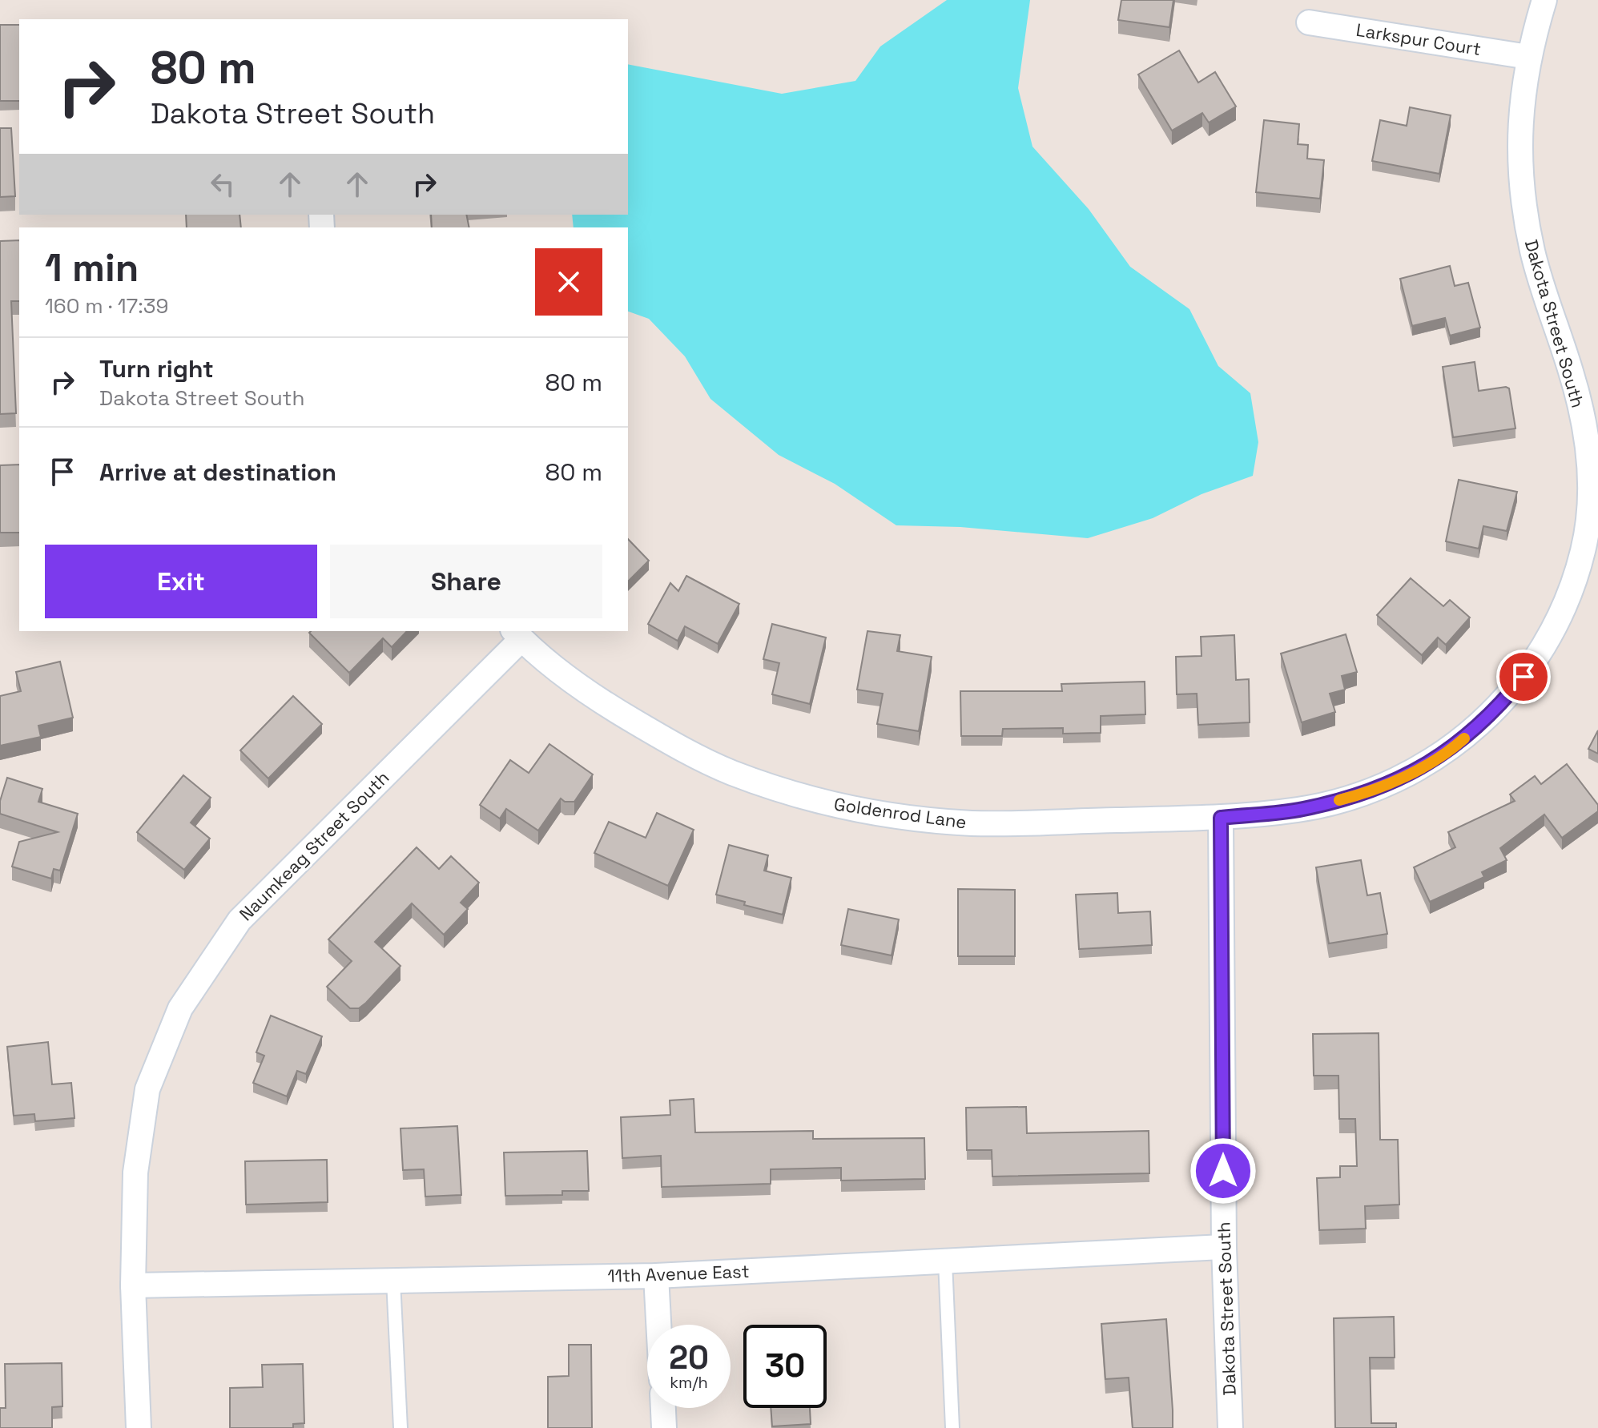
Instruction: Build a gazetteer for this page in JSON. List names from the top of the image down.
{
  "streets": {
    "street": [
      "Larkspur Court",
      "Dakota Street South",
      "Goldenrod Lane",
      "Naumkeag Street South",
      "11th Avenue East"
    ]
  },
  "crossings": [
    ["Larkspur Court", "Dakota Street South"],
    ["Dakota Street South", "Goldenrod Lane"],
    ["Dakota Street South", "11th Avenue East"],
    ["Goldenrod Lane", "Naumkeag Street South"],
    ["Naumkeag Street South", "11th Avenue East"]
  ],
  "page": {
    "turn": ["80 m", "Dakota Street South"],
    "heading": ["1 min", "160 m · 17:39"],
    "list": [
      {
        "name": "Turn right",
        "note": "Dakota Street South",
        "value": "80 m"
      },
      {
        "name": "Arrive at destination",
        "value": "80 m"
      }
    ],
    "buttons": ["Exit", "Share"],
    "speed": "20 km/h",
    "limit": "30"
  }
}
